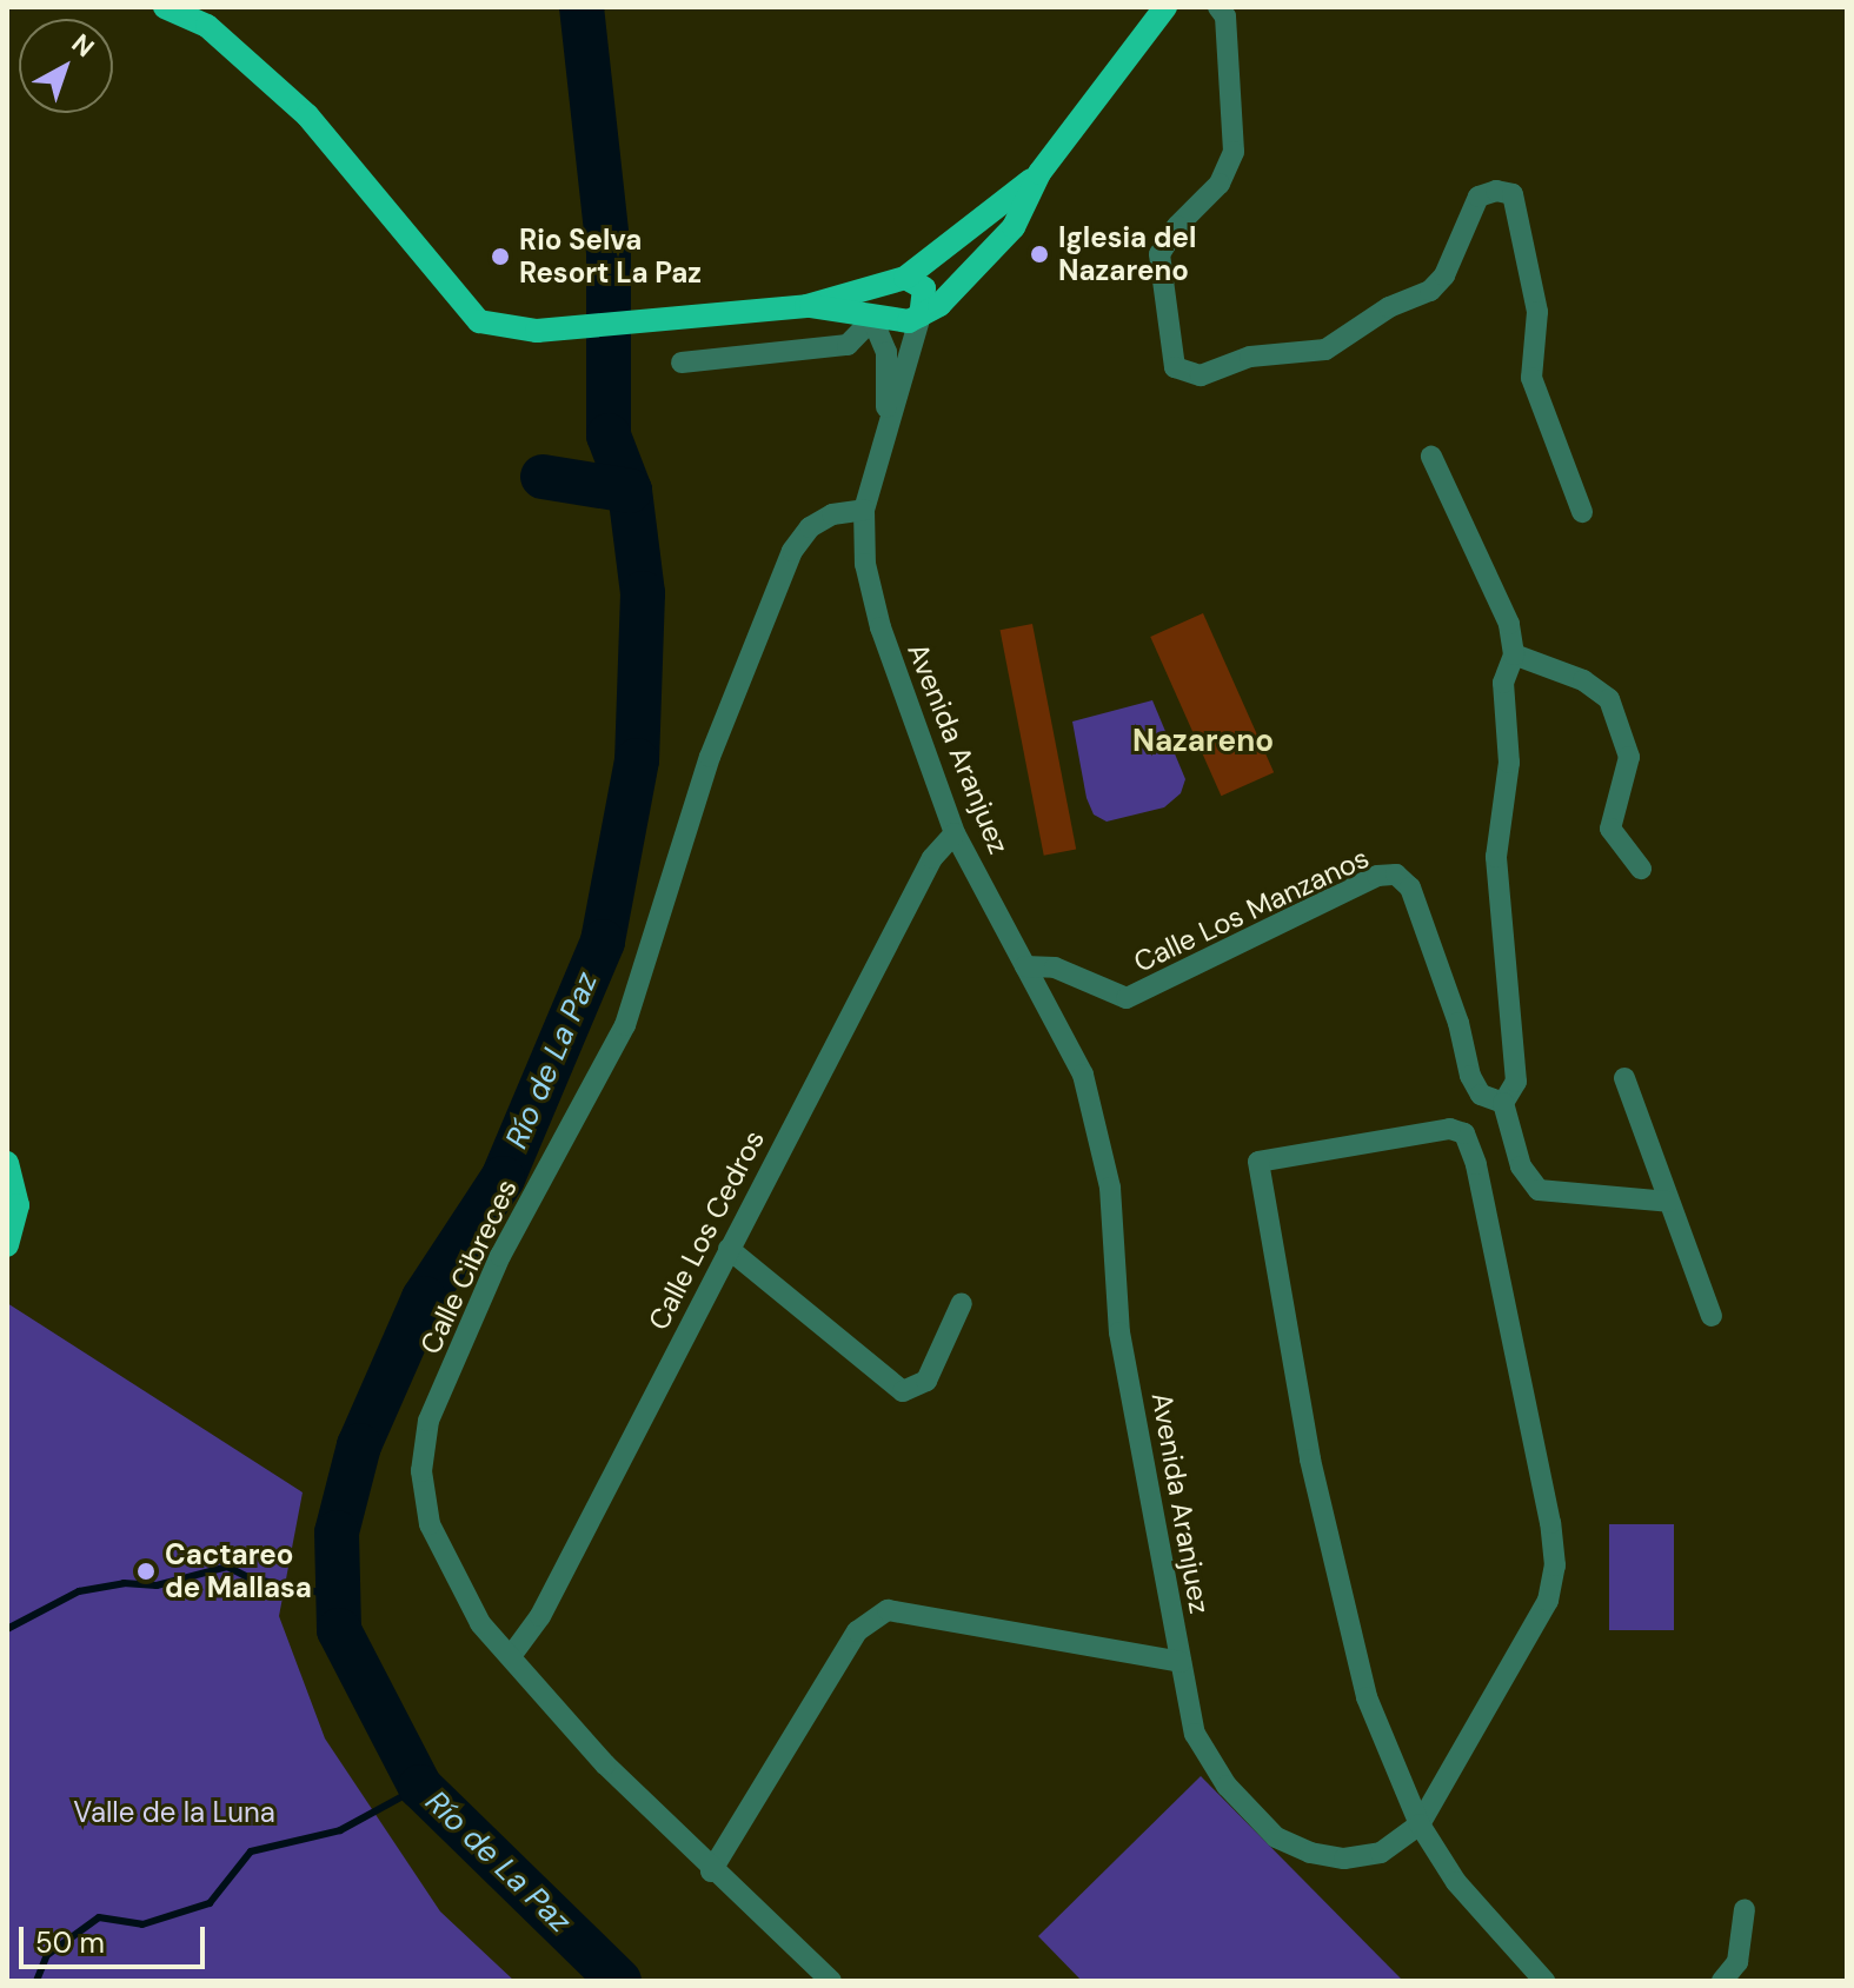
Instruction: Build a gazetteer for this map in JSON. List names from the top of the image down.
{
  "streets": {
    "street": [
      "Avenida Aranjuez",
      "Calle Los Manzanos",
      "Calle Los Cedros",
      "Calle Cibreces"
    ]
  },
  "crossings": [
    ["Avenida Aranjuez", "Calle Los Manzanos"],
    ["Avenida Aranjuez", "Calle Los Cedros"],
    ["Avenida Aranjuez", "Calle Cibreces"],
    ["Calle Los Cedros", "Calle Cibreces"]
  ],
  "districts": ["Nazareno"],
  "water": ["Río de La Paz"],
  "parks": ["Valle de la Luna"],
  "places": ["Iglesia del Nazareno", "Rio Selva Resort La Paz", "Cactareo de Mallasa"],
  "scale_bar": "50 m",
  "north": "top right"
}
